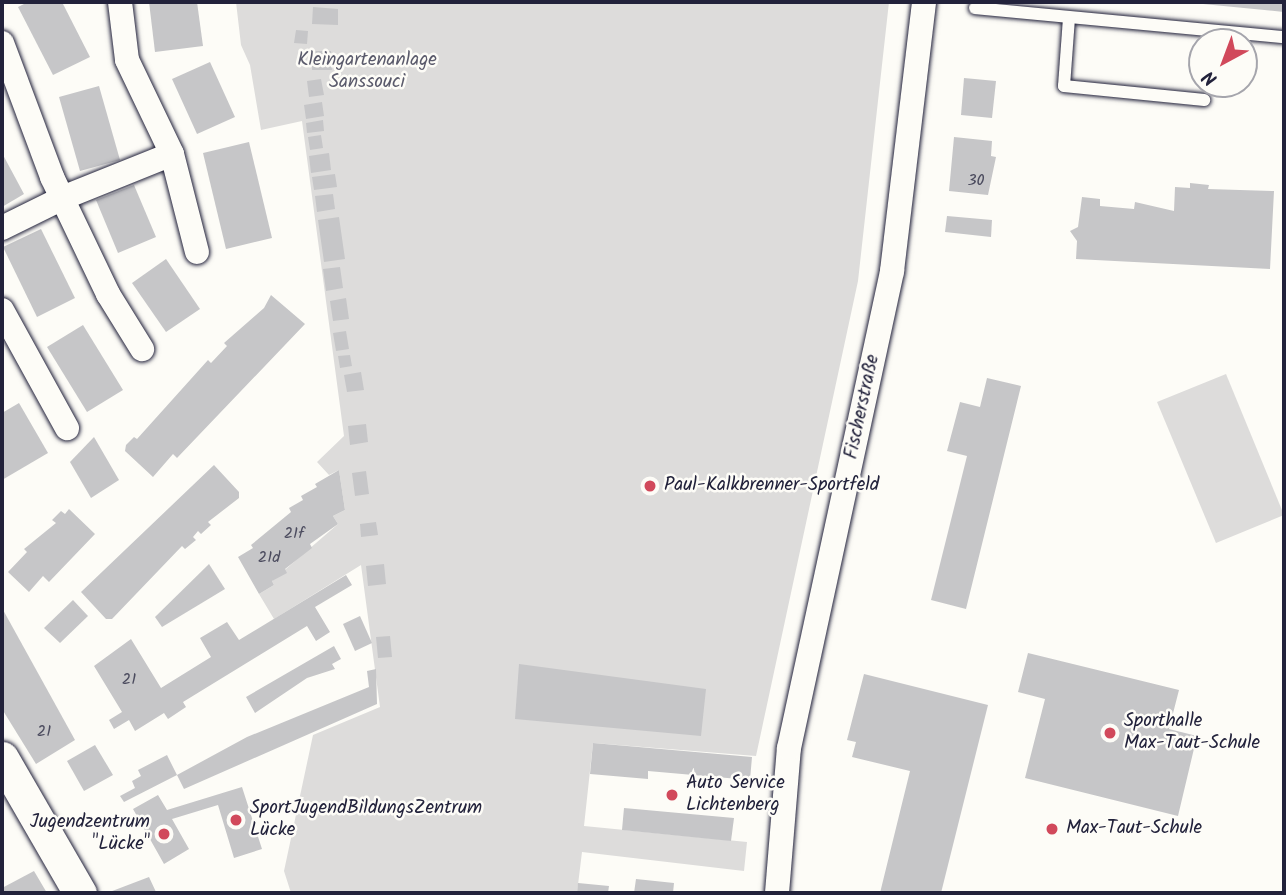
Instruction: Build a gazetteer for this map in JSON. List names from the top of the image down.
{
  "streets": {
    "street": ["Fischerstraße"]
  },
  "parks": ["Kleingartenanlage Sanssouci"],
  "places": [
    "Paul-Kalkbrenner-Sportfeld",
    "Sporthalle Max-Taut-Schule",
    "Auto Service Lichtenberg",
    "SportJugendBildungsZentrum Lücke",
    "Max-Taut-Schule",
    "Jugendzentrum \"Lücke\""
  ],
  "house_numbers": [
    "30",
    "21f",
    "21d",
    "21",
    "21"
  ],
  "north": "bottom left"
}
